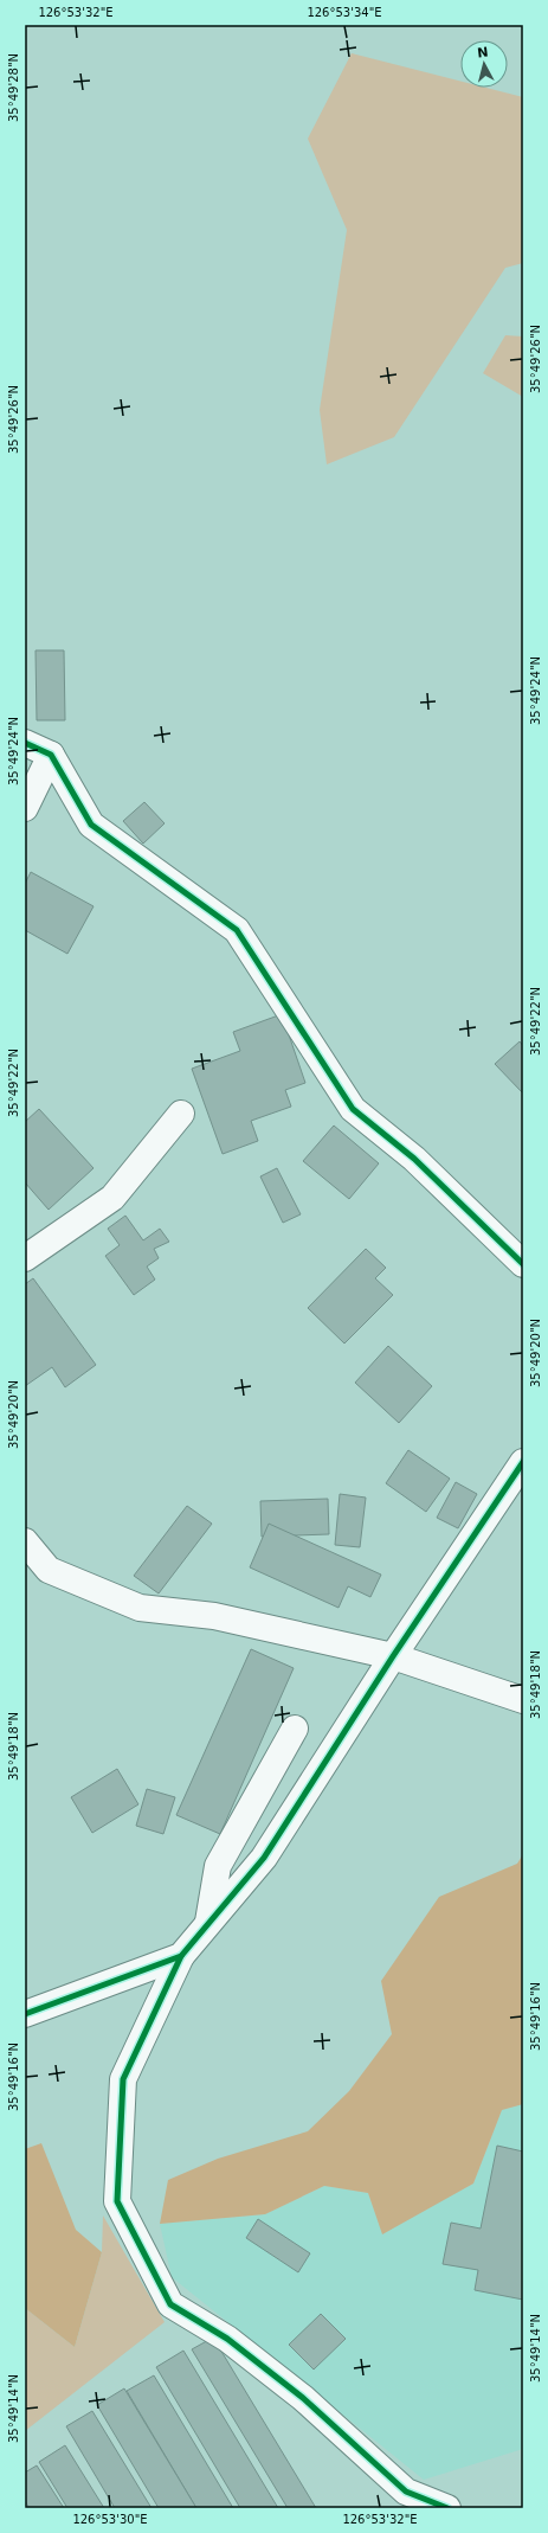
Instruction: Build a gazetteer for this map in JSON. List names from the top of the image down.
{
  "north": "top",
  "coordinates": [
    "126°53'32\"E",
    "126°53'34\"E",
    "35°49'28\"N",
    "35°49'26\"N",
    "35°49'24\"N",
    "35°49'22\"N",
    "35°49'20\"N",
    "35°49'18\"N",
    "35°49'16\"N",
    "35°49'14\"N",
    "126°53'30\"E"
  ]
}
